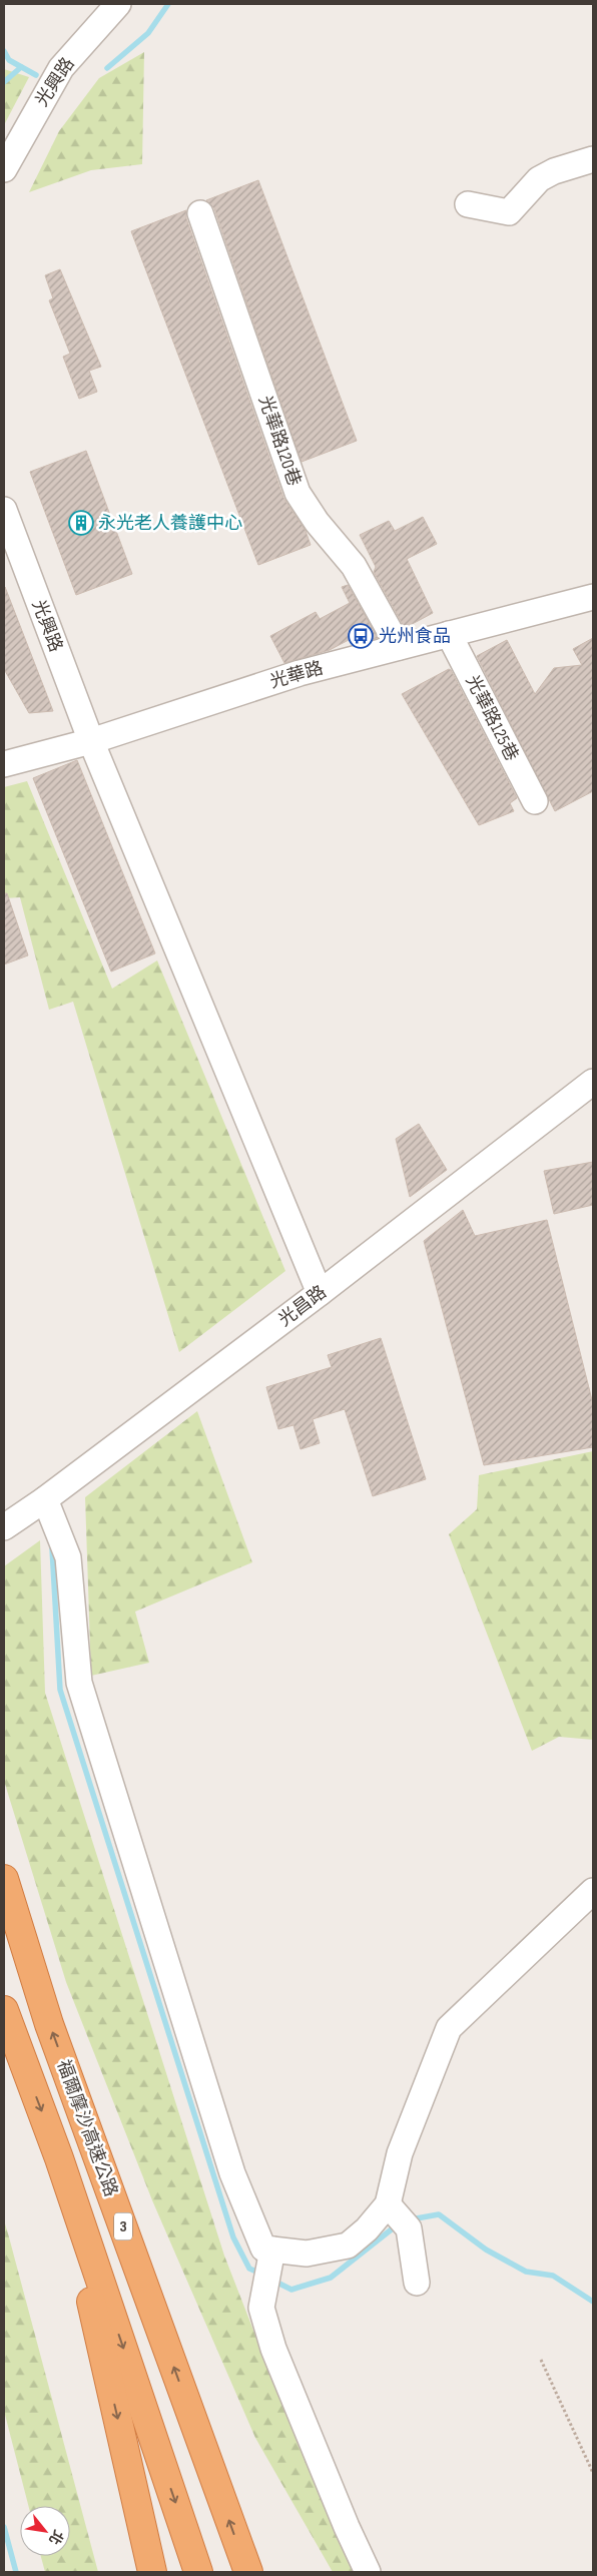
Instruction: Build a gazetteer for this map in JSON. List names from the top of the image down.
{
  "streets": {
    "highway": ["福爾摩沙高速公路", "3"],
    "street": [
      "光興路",
      "光華路120巷",
      "光華路",
      "光華路125巷",
      "光昌路"
    ]
  },
  "crossings": [
    ["光興路", "光華路"],
    ["光興路", "光昌路"],
    ["光華路120巷", "光華路"],
    ["光華路", "光華路125巷"]
  ],
  "places": {
    "building": ["永光老人養護中心"],
    "bus stop": ["光州食品"]
  },
  "north": "bottom right"
}
